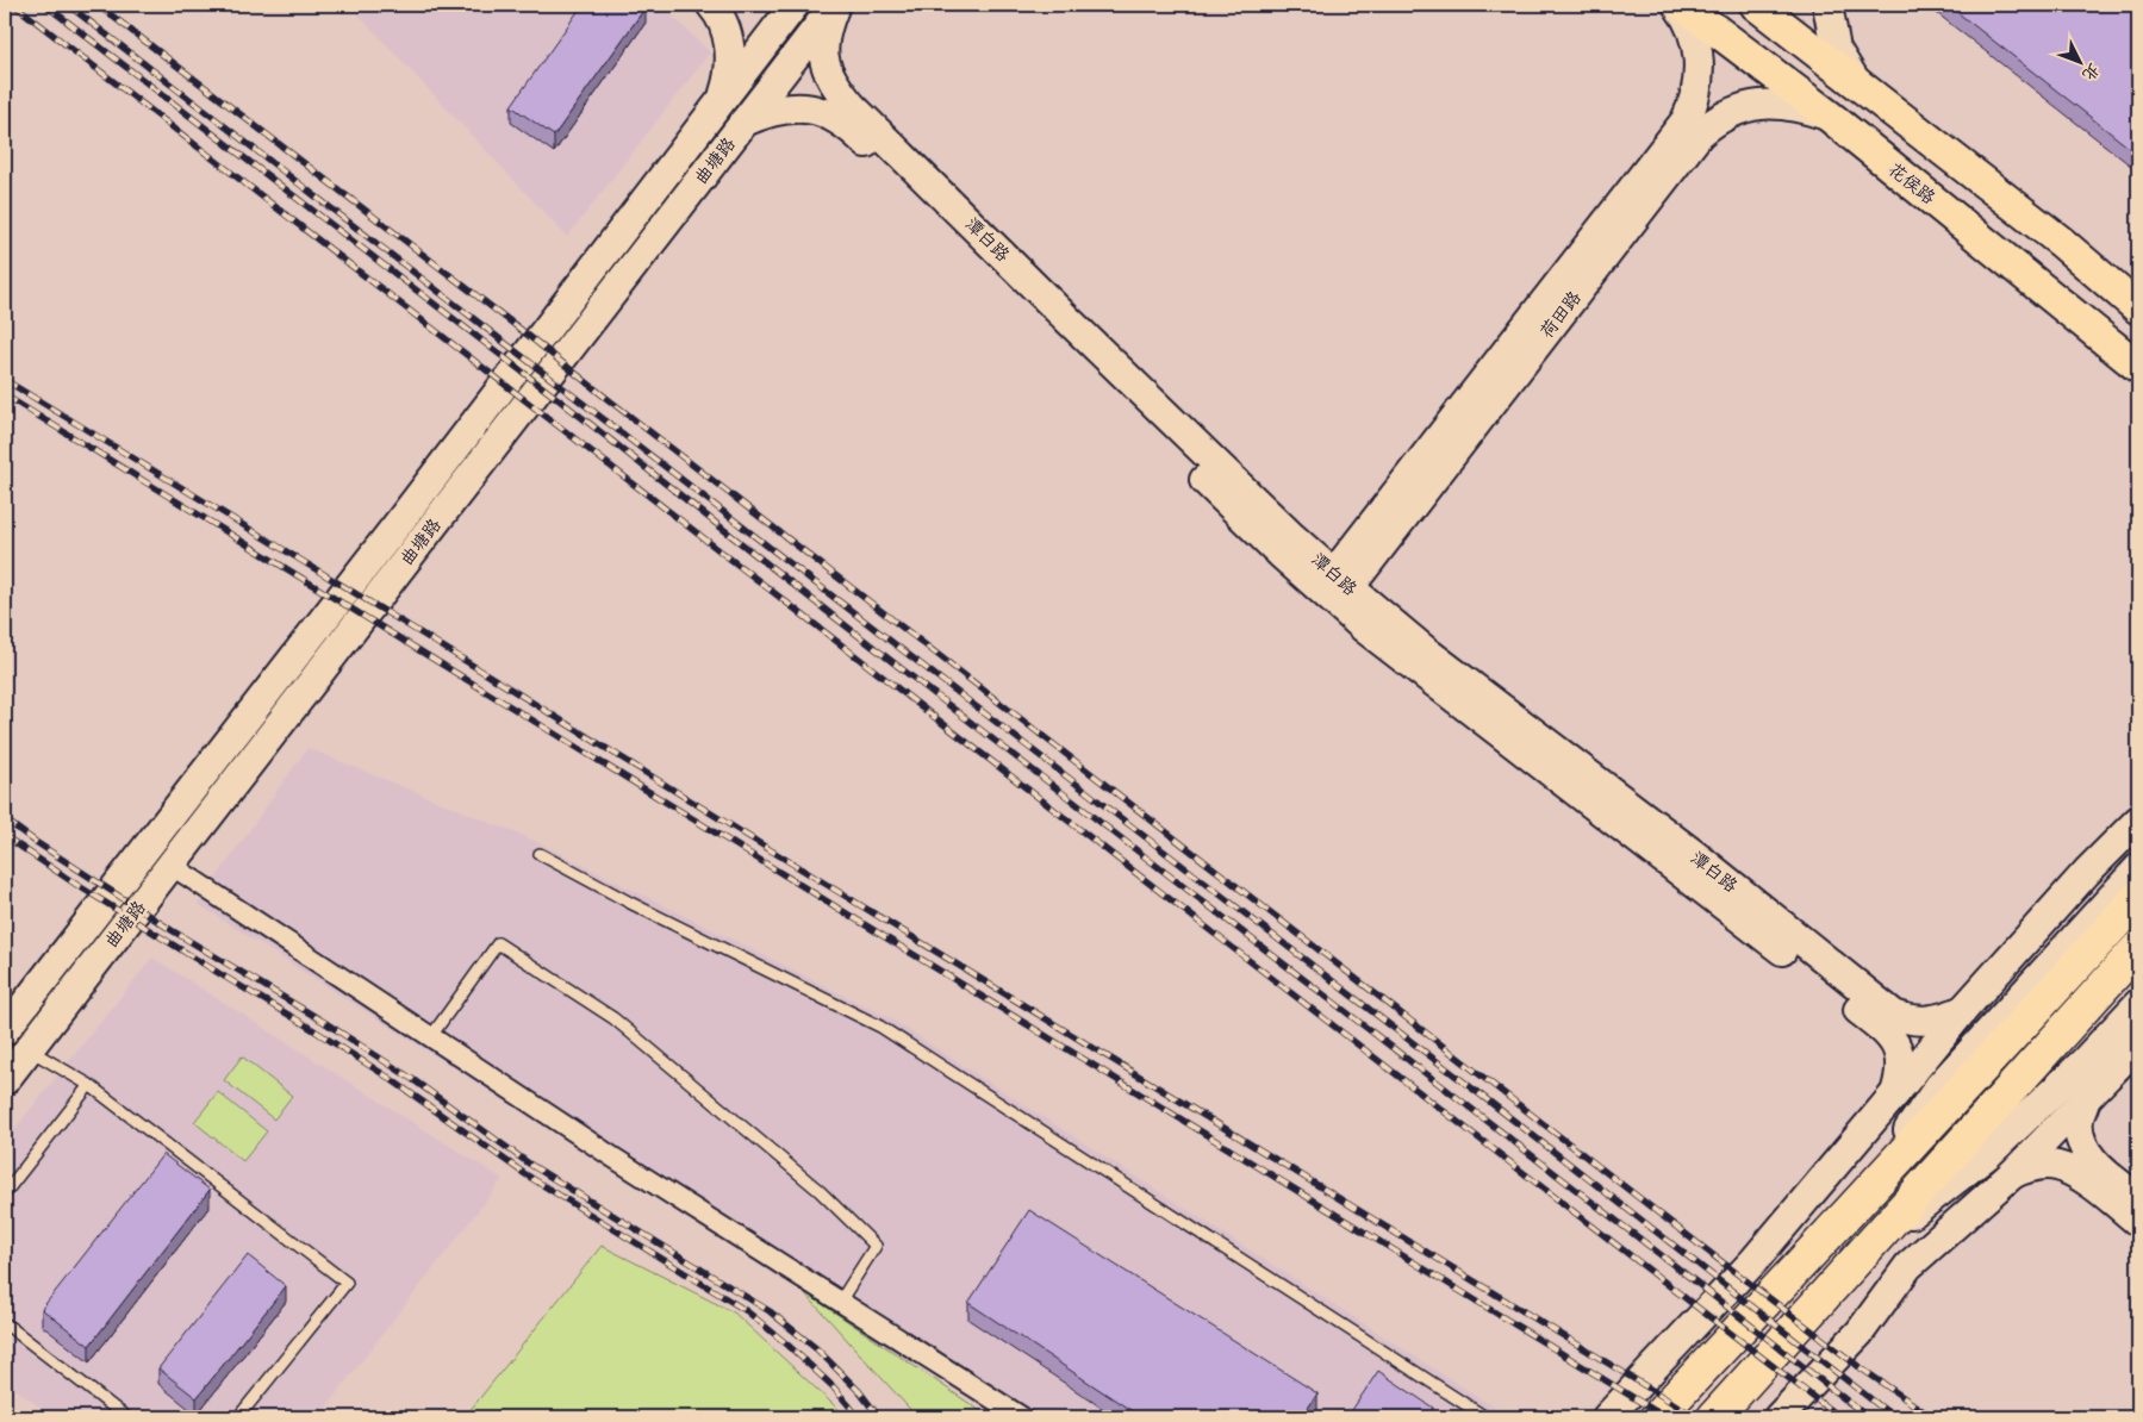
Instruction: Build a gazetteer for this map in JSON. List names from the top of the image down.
{
  "streets": {
    "main road": ["花侯路"],
    "street": ["曲塘路", "潭白路", "荷田路"]
  },
  "crossings": [
    ["曲塘路", "潭白路"],
    ["花侯路", "荷田路"],
    ["潭白路", "荷田路"]
  ],
  "north": "bottom right"
}
